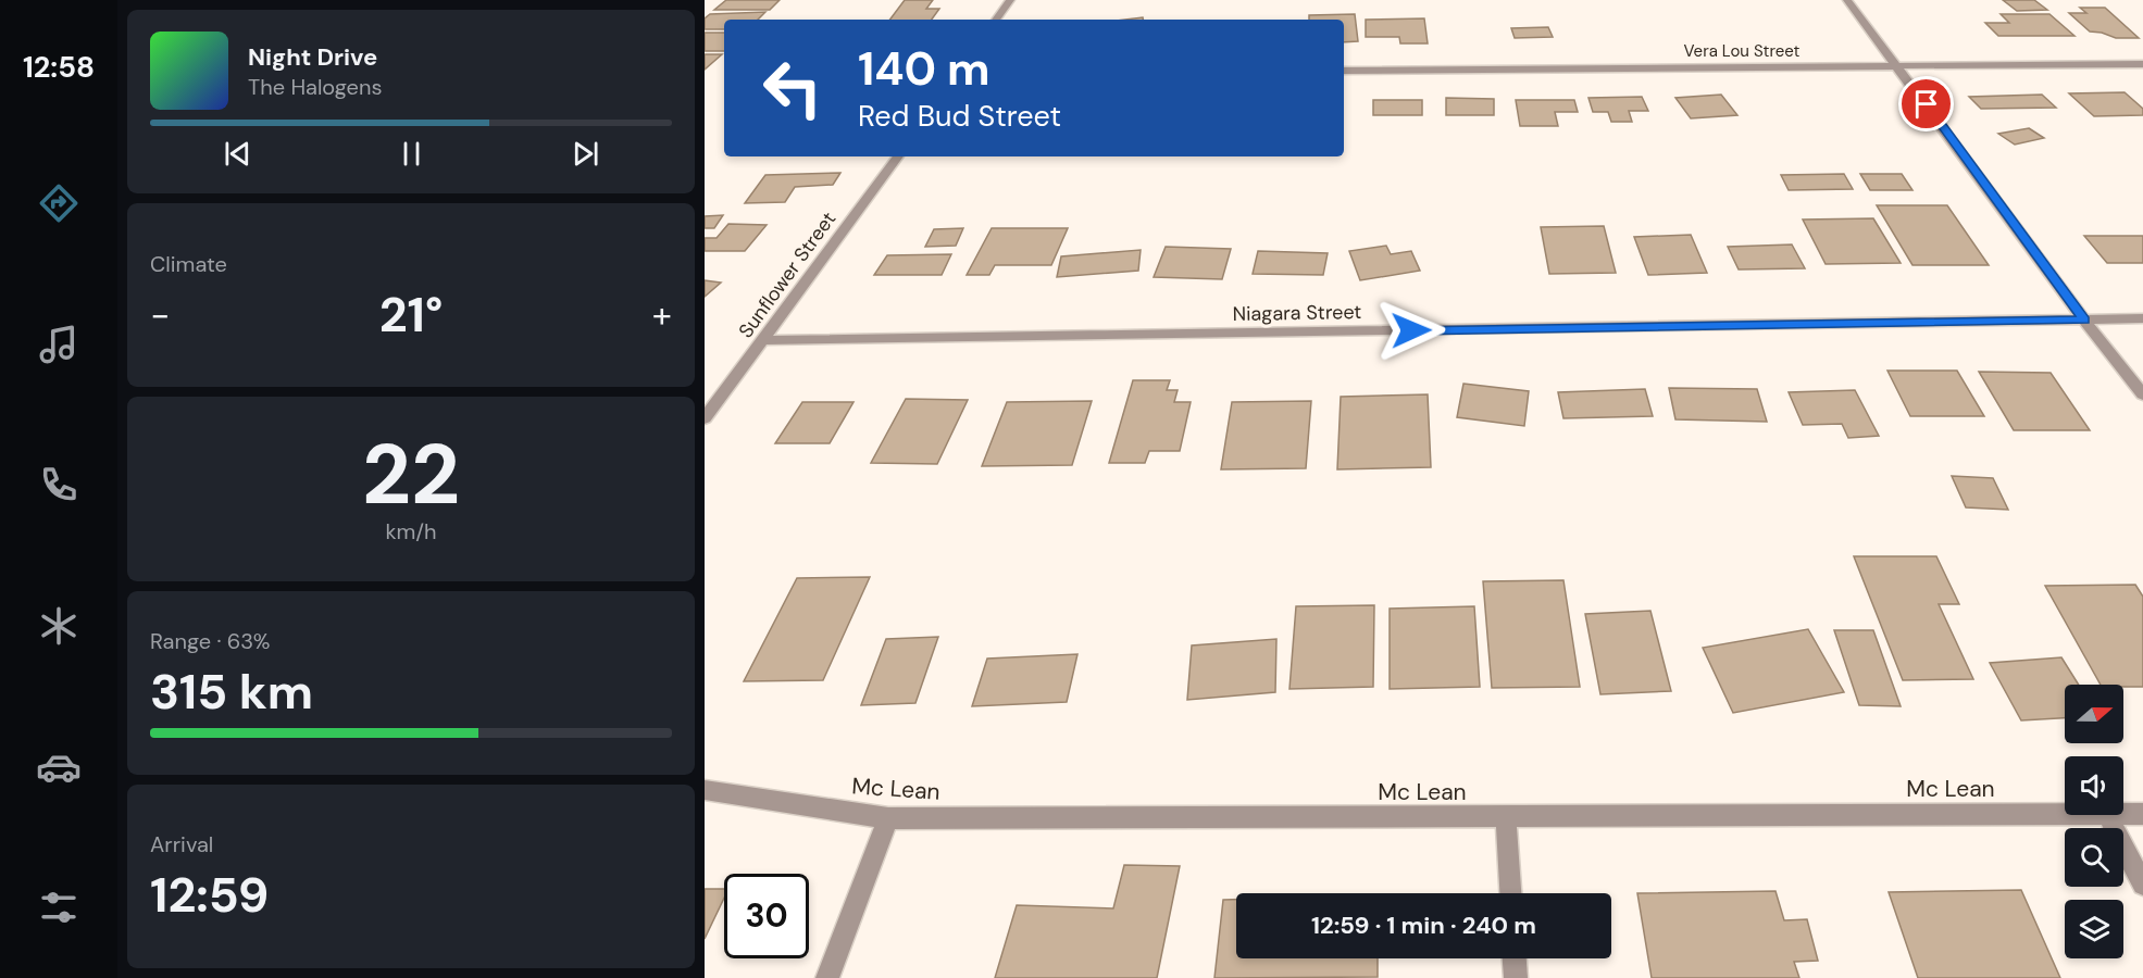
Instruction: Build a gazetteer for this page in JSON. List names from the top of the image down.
{
  "streets": {
    "street": [
      "Vera Lou Street",
      "Sunflower Street",
      "Niagara Street",
      "Mc Lean"
    ]
  },
  "crossings": [
    ["Sunflower Street", "Niagara Street"]
  ],
  "north": "right",
  "page": {
    "tabs": "12:58",
    "turn": ["140 m", "Red Bud Street"],
    "song": ["Night Drive", "The Halogens"],
    "tile": [
      "Climate",
      ["22", "km/h"],
      ["Range · 63%", "315 km"],
      ["Arrival", "12:59"]
    ],
    "heat": ["−", "21°", "+"],
    "limit": "30",
    "trip": "12:59 · 1 min · 240 m"
  }
}
